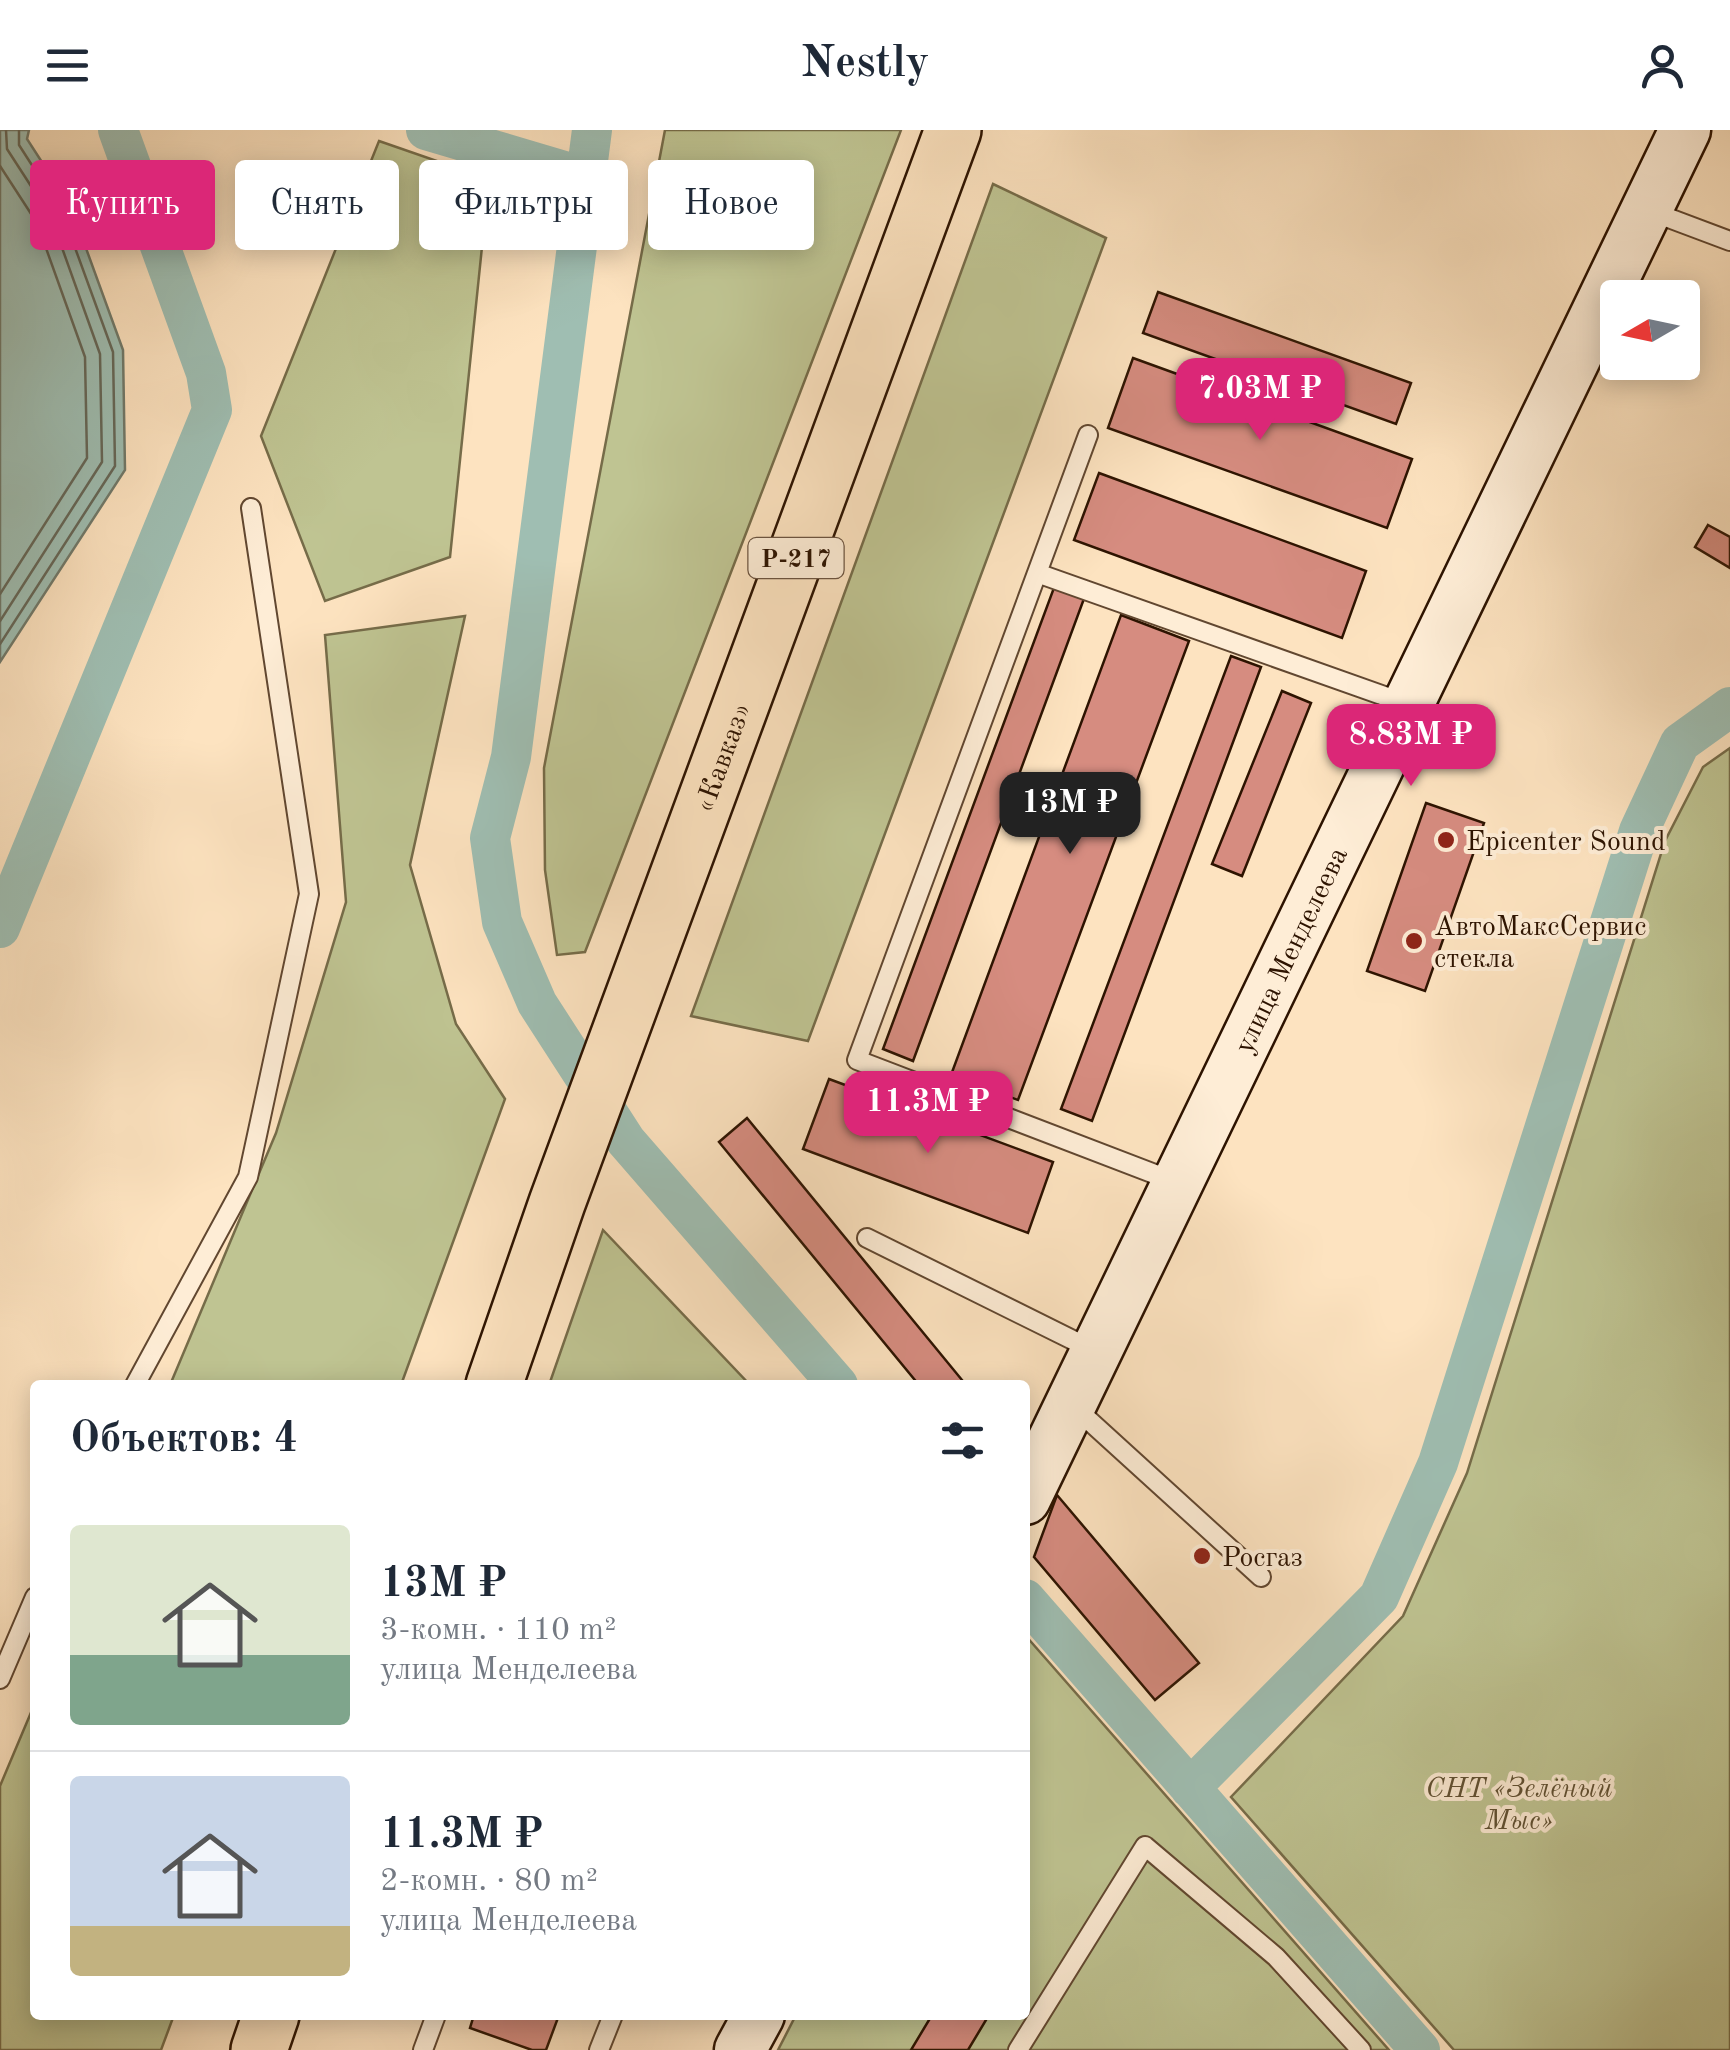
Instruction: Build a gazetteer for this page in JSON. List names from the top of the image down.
{
  "streets": {
    "highway": ["Р-217", "«Кавказ»"],
    "main road": ["улица Менделеева"]
  },
  "parks": ["СНТ «Зелёный Мыс»"],
  "places": ["Epicenter Sound", "АвтоМаксСервис стекла", "Росгаз"],
  "north": "left",
  "page": {
    "header": "Nestly",
    "chip": [
      "Купить",
      "Снять",
      "Фильтры",
      "Новое"
    ],
    "price": [
      "7.03M ₽",
      "8.83M ₽",
      "13M ₽",
      "11.3M ₽"
    ],
    "heading": "Объектов: 4",
    "list": [
      {
        "name": "13M ₽",
        "note": "3-комн. · 110 m² · улица Менделеева"
      },
      {
        "name": "11.3M ₽",
        "note": "2-комн. · 80 m² · улица Менделеева"
      }
    ]
  }
}
